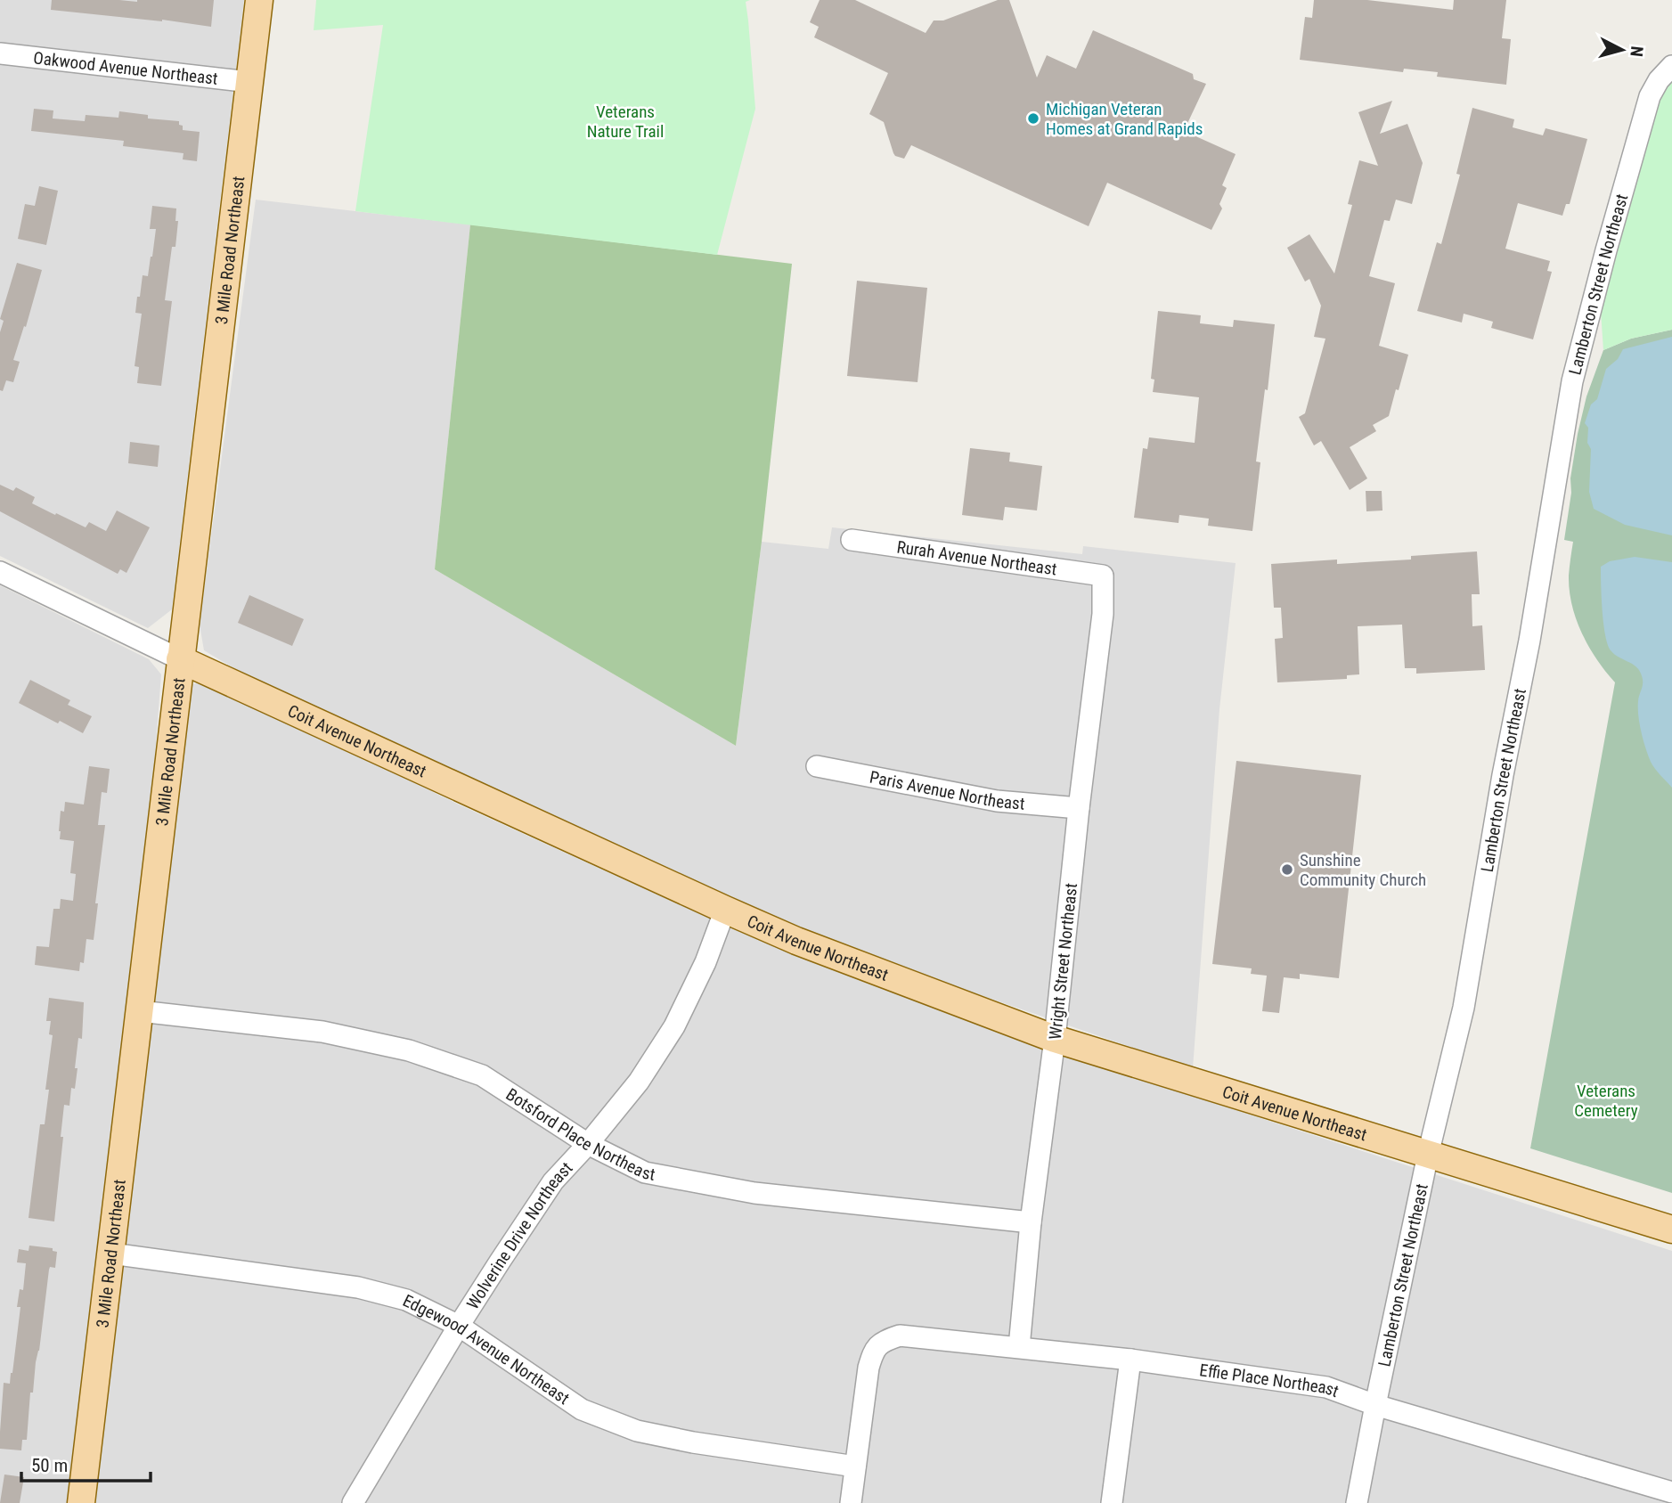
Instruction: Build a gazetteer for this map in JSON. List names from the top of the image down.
{
  "streets": {
    "main road": ["3 Mile Road Northeast", "Coit Avenue Northeast"],
    "street": [
      "Oakwood Avenue Northeast",
      "Lamberton Street Northeast",
      "Rurah Avenue Northeast",
      "Paris Avenue Northeast",
      "Wright Street Northeast",
      "Botsford Place Northeast",
      "Wolverine Drive Northeast",
      "Edgewood Avenue Northeast",
      "Effie Place Northeast"
    ]
  },
  "crossings": [
    ["Oakwood Avenue Northeast", "3 Mile Road Northeast"],
    ["3 Mile Road Northeast", "Coit Avenue Northeast"],
    ["3 Mile Road Northeast", "Botsford Place Northeast"],
    ["3 Mile Road Northeast", "Edgewood Avenue Northeast"],
    ["Lamberton Street Northeast", "Coit Avenue Northeast"],
    ["Lamberton Street Northeast", "Effie Place Northeast"],
    ["Rurah Avenue Northeast", "Wright Street Northeast"],
    ["Coit Avenue Northeast", "Wright Street Northeast"],
    ["Coit Avenue Northeast", "Wolverine Drive Northeast"],
    ["Paris Avenue Northeast", "Wright Street Northeast"],
    ["Wright Street Northeast", "Botsford Place Northeast"],
    ["Wright Street Northeast", "Effie Place Northeast"],
    ["Botsford Place Northeast", "Wolverine Drive Northeast"],
    ["Wolverine Drive Northeast", "Edgewood Avenue Northeast"],
    ["Edgewood Avenue Northeast", "Effie Place Northeast"]
  ],
  "parks": ["Veterans Nature Trail", "Veterans Cemetery"],
  "places": ["Michigan Veteran Homes at Grand Rapids", "Sunshine Community Church"],
  "scale_bar": "50 m",
  "north": "right"
}
